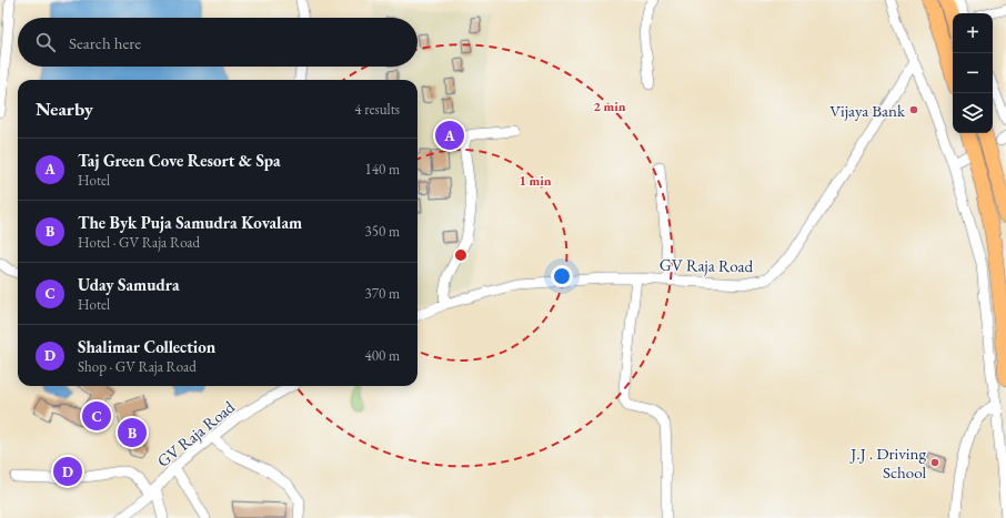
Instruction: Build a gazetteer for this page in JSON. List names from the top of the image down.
{
  "streets": {
    "street": ["GV Raja Road"]
  },
  "places": ["Vijaya Bank", "J.J . Driving School"],
  "page": {
    "map_buttons": ["+", "−"],
    "search": "Search here",
    "heading": ["Nearby", "4 results"],
    "pins": [
      "A",
      "C",
      "B",
      "D"
    ],
    "list": [
      {
        "mark": "A",
        "name": "Taj Green Cove Resort & Spa",
        "note": "Hotel",
        "value": "140 m"
      },
      {
        "mark": "B",
        "name": "The Byk Puja Samudra Kovalam",
        "note": "Hotel · GV Raja Road",
        "value": "350 m"
      },
      {
        "mark": "C",
        "name": "Uday Samudra",
        "note": "Hotel",
        "value": "370 m"
      },
      {
        "mark": "D",
        "name": "Shalimar Collection",
        "note": "Shop · GV Raja Road",
        "value": "400 m"
      }
    ]
  },
  "rings": ["2 min", "1 min"]
}
